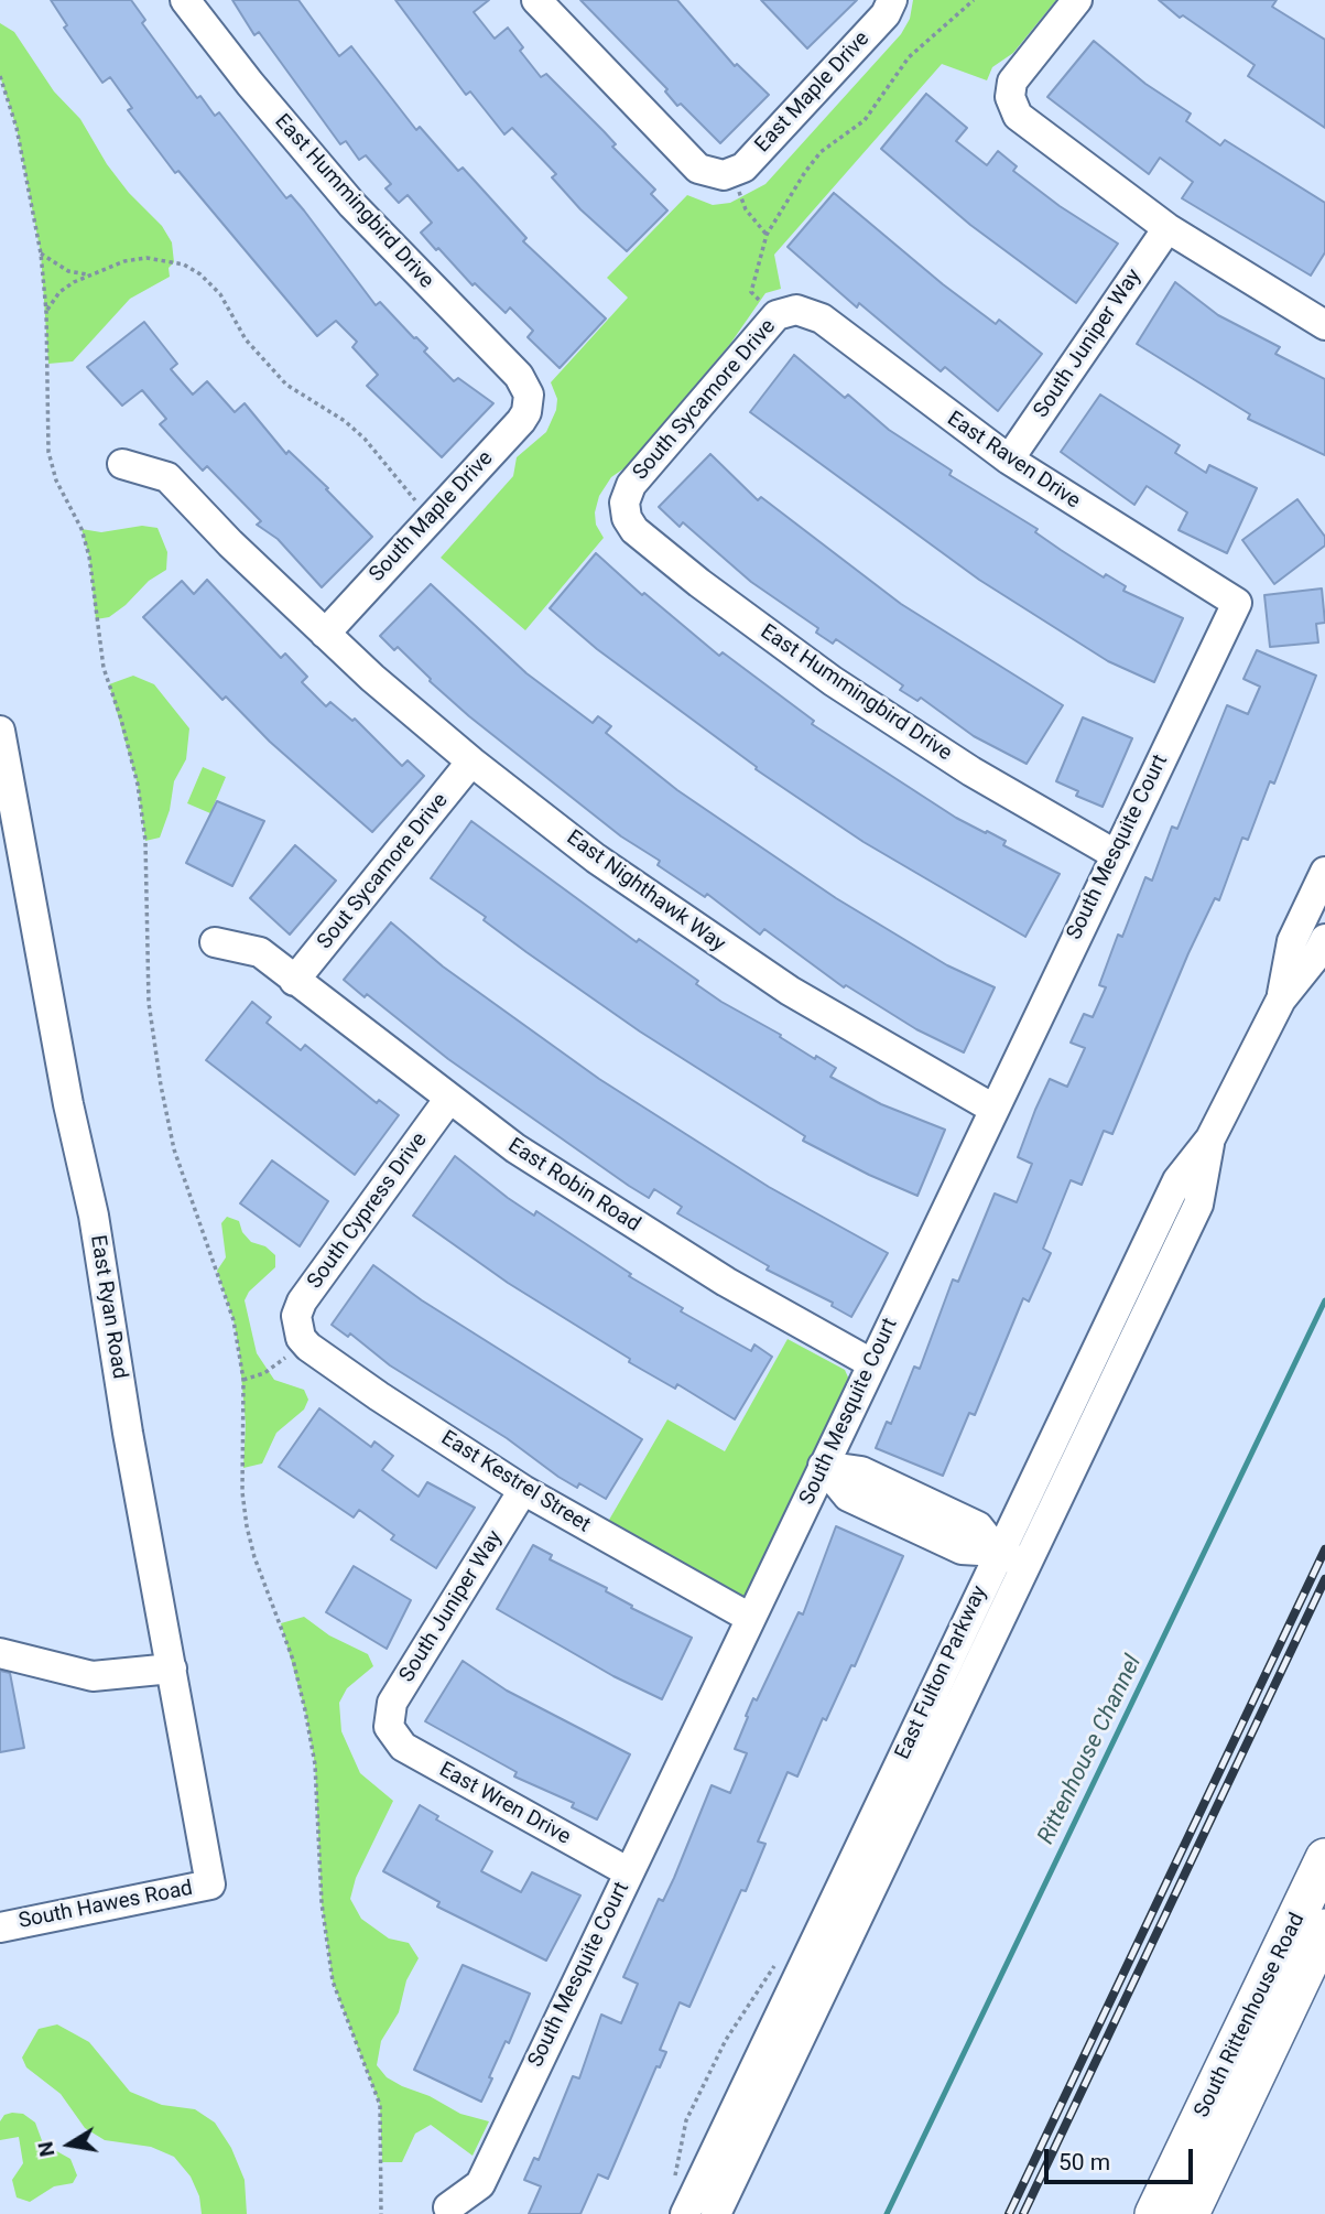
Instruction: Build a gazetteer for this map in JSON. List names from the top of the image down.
{
  "streets": {
    "main road": ["South Rittenhouse Road"],
    "street": [
      "East Maple Drive",
      "East Hummingbird Drive",
      "South Juniper Way",
      "South Sycamore Drive",
      "East Raven Drive",
      "South Maple Drive",
      "South Mesquite Court",
      "Sout Sycamore Drive",
      "East Nighthawk Way",
      "East Robin Road",
      "South Cypress Drive",
      "East Ryan Road",
      "East Kestrel Street",
      "East Fulton Parkway",
      "East Wren Drive",
      "South Hawes Road"
    ]
  },
  "crossings": [
    ["East Hummingbird Drive", "South Sycamore Drive"],
    ["East Hummingbird Drive", "South Maple Drive"],
    ["East Hummingbird Drive", "South Mesquite Court"],
    ["South Juniper Way", "East Raven Drive"],
    ["South Juniper Way", "East Kestrel Street"],
    ["South Juniper Way", "East Wren Drive"],
    ["South Sycamore Drive", "East Raven Drive"],
    ["East Raven Drive", "South Mesquite Court"],
    ["South Maple Drive", "East Nighthawk Way"],
    ["South Mesquite Court", "East Nighthawk Way"],
    ["South Mesquite Court", "East Robin Road"],
    ["South Mesquite Court", "East Kestrel Street"],
    ["South Mesquite Court", "East Wren Drive"],
    ["Sout Sycamore Drive", "East Nighthawk Way"],
    ["Sout Sycamore Drive", "East Robin Road"],
    ["East Robin Road", "South Cypress Drive"],
    ["South Cypress Drive", "East Kestrel Street"],
    ["East Ryan Road", "South Hawes Road"]
  ],
  "water": ["Rittenhouse Channel"],
  "scale_bar": "50 m",
  "north": "left"
}
